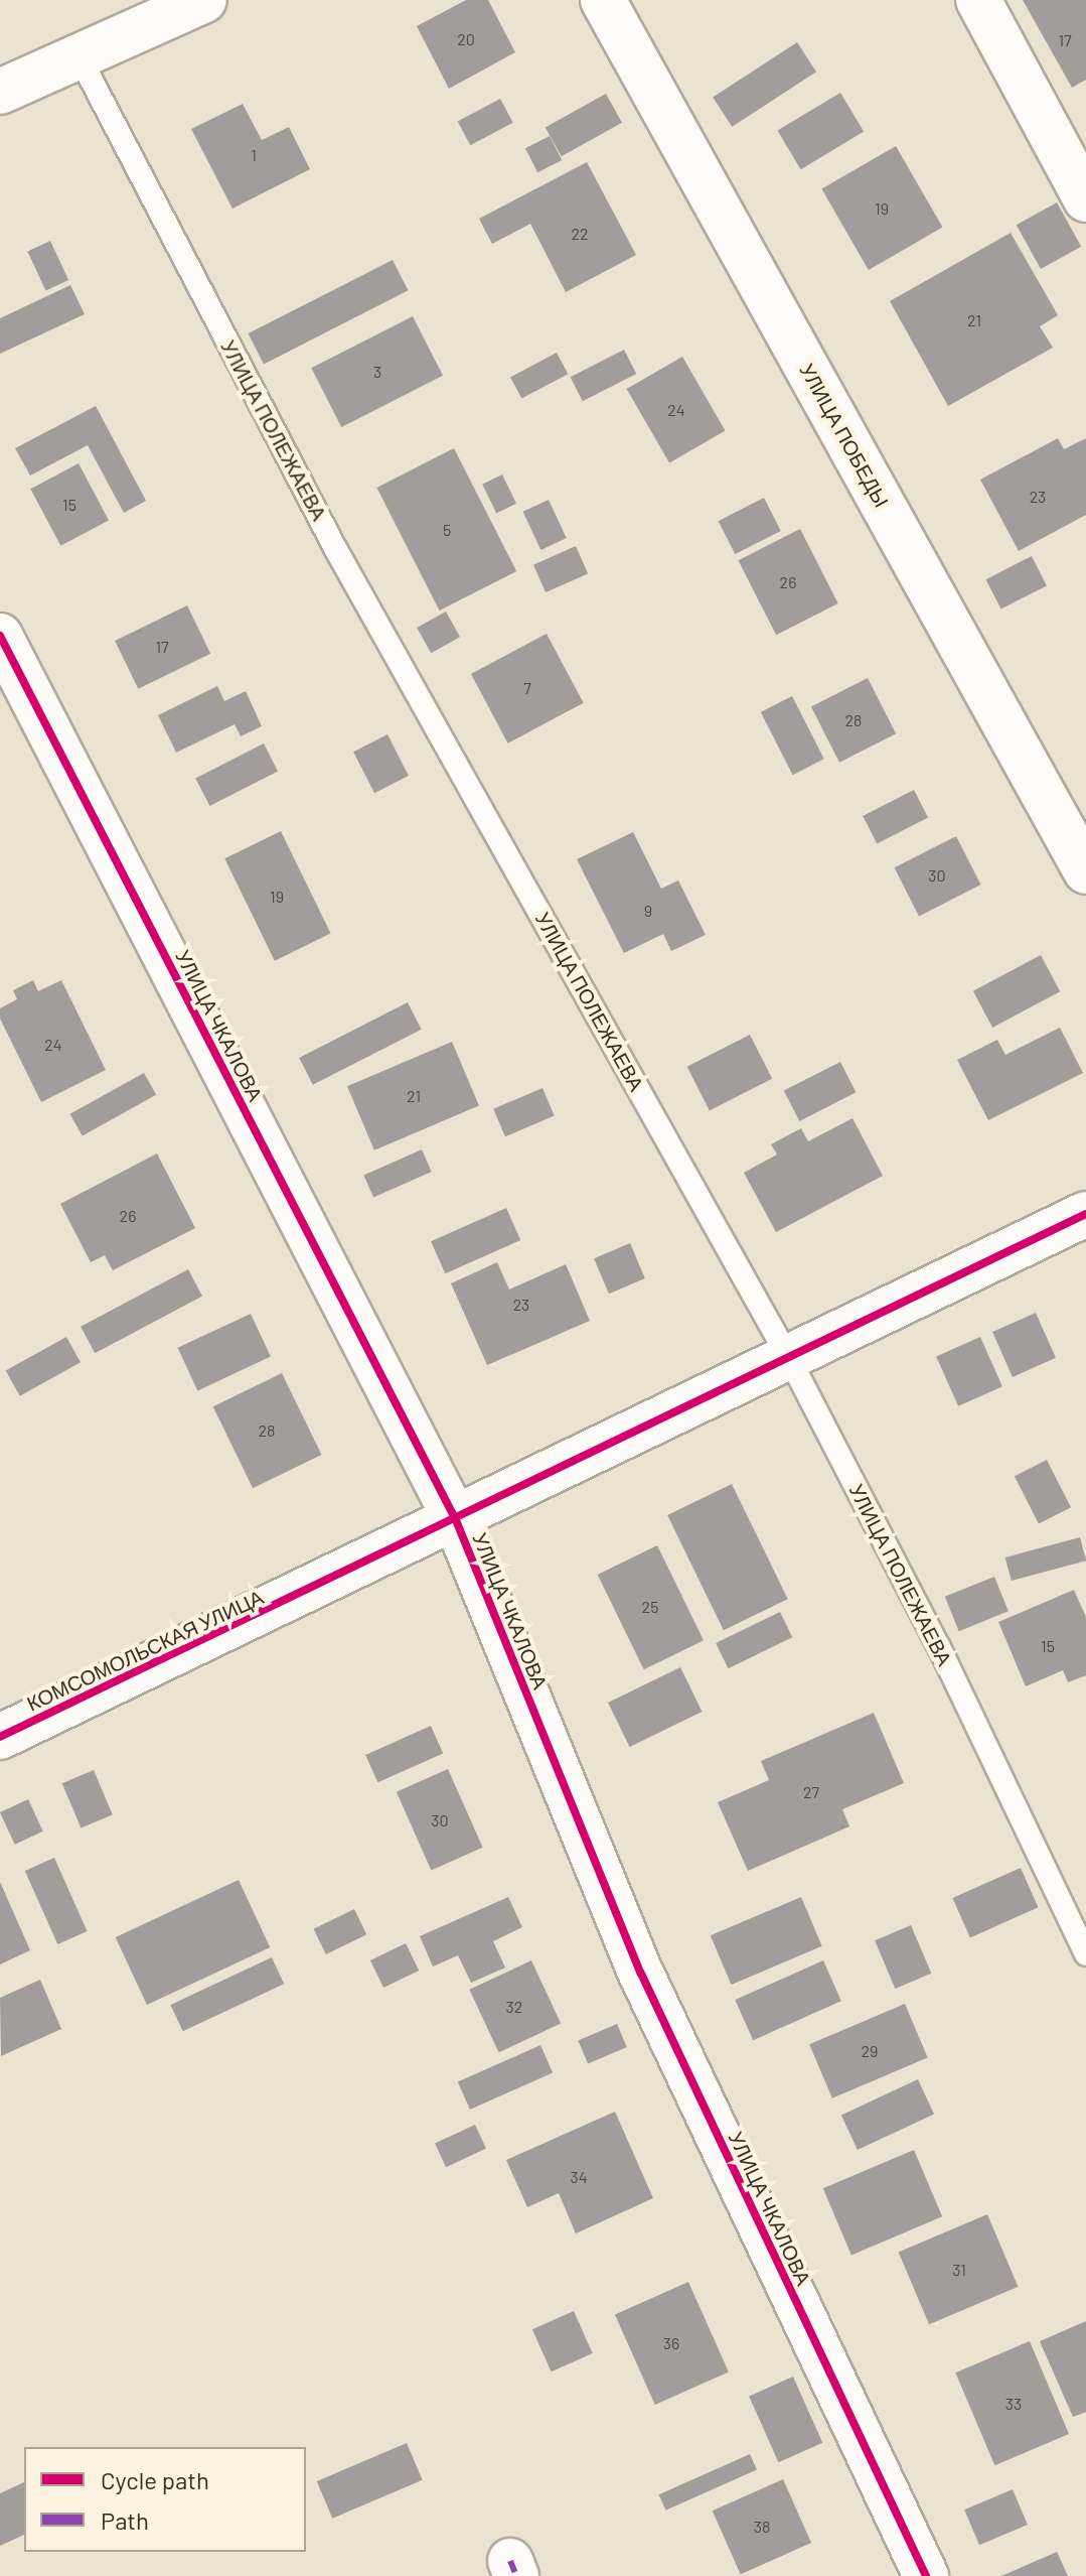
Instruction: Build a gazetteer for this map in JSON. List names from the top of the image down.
{
  "streets": {
    "street": ["УЛИЦА ПОБЕДЫ", "УЛИЦА ЧКАЛОВА", "КОМСОМОЛЬСКАЯ УЛИЦА"],
    "lane": ["УЛИЦА ПОЛЕЖАЕВА"]
  },
  "crossings": [
    ["УЛИЦА ПОЛЕЖАЕВА", "КОМСОМОЛЬСКАЯ УЛИЦА"],
    ["УЛИЦА ЧКАЛОВА", "КОМСОМОЛЬСКАЯ УЛИЦА"]
  ],
  "house_numbers": [
    "20",
    "17",
    "1",
    "19",
    "22",
    "21",
    "3",
    "24",
    "23",
    "15",
    "5",
    "26",
    "17",
    "7",
    "28",
    "30",
    "19",
    "9",
    "24",
    "21",
    "26",
    "23",
    "28",
    "25",
    "15",
    "27",
    "30",
    "32",
    "29",
    "34",
    "31",
    "36",
    "33",
    "38"
  ],
  "legend": ["Cycle path", "Path"]
}
